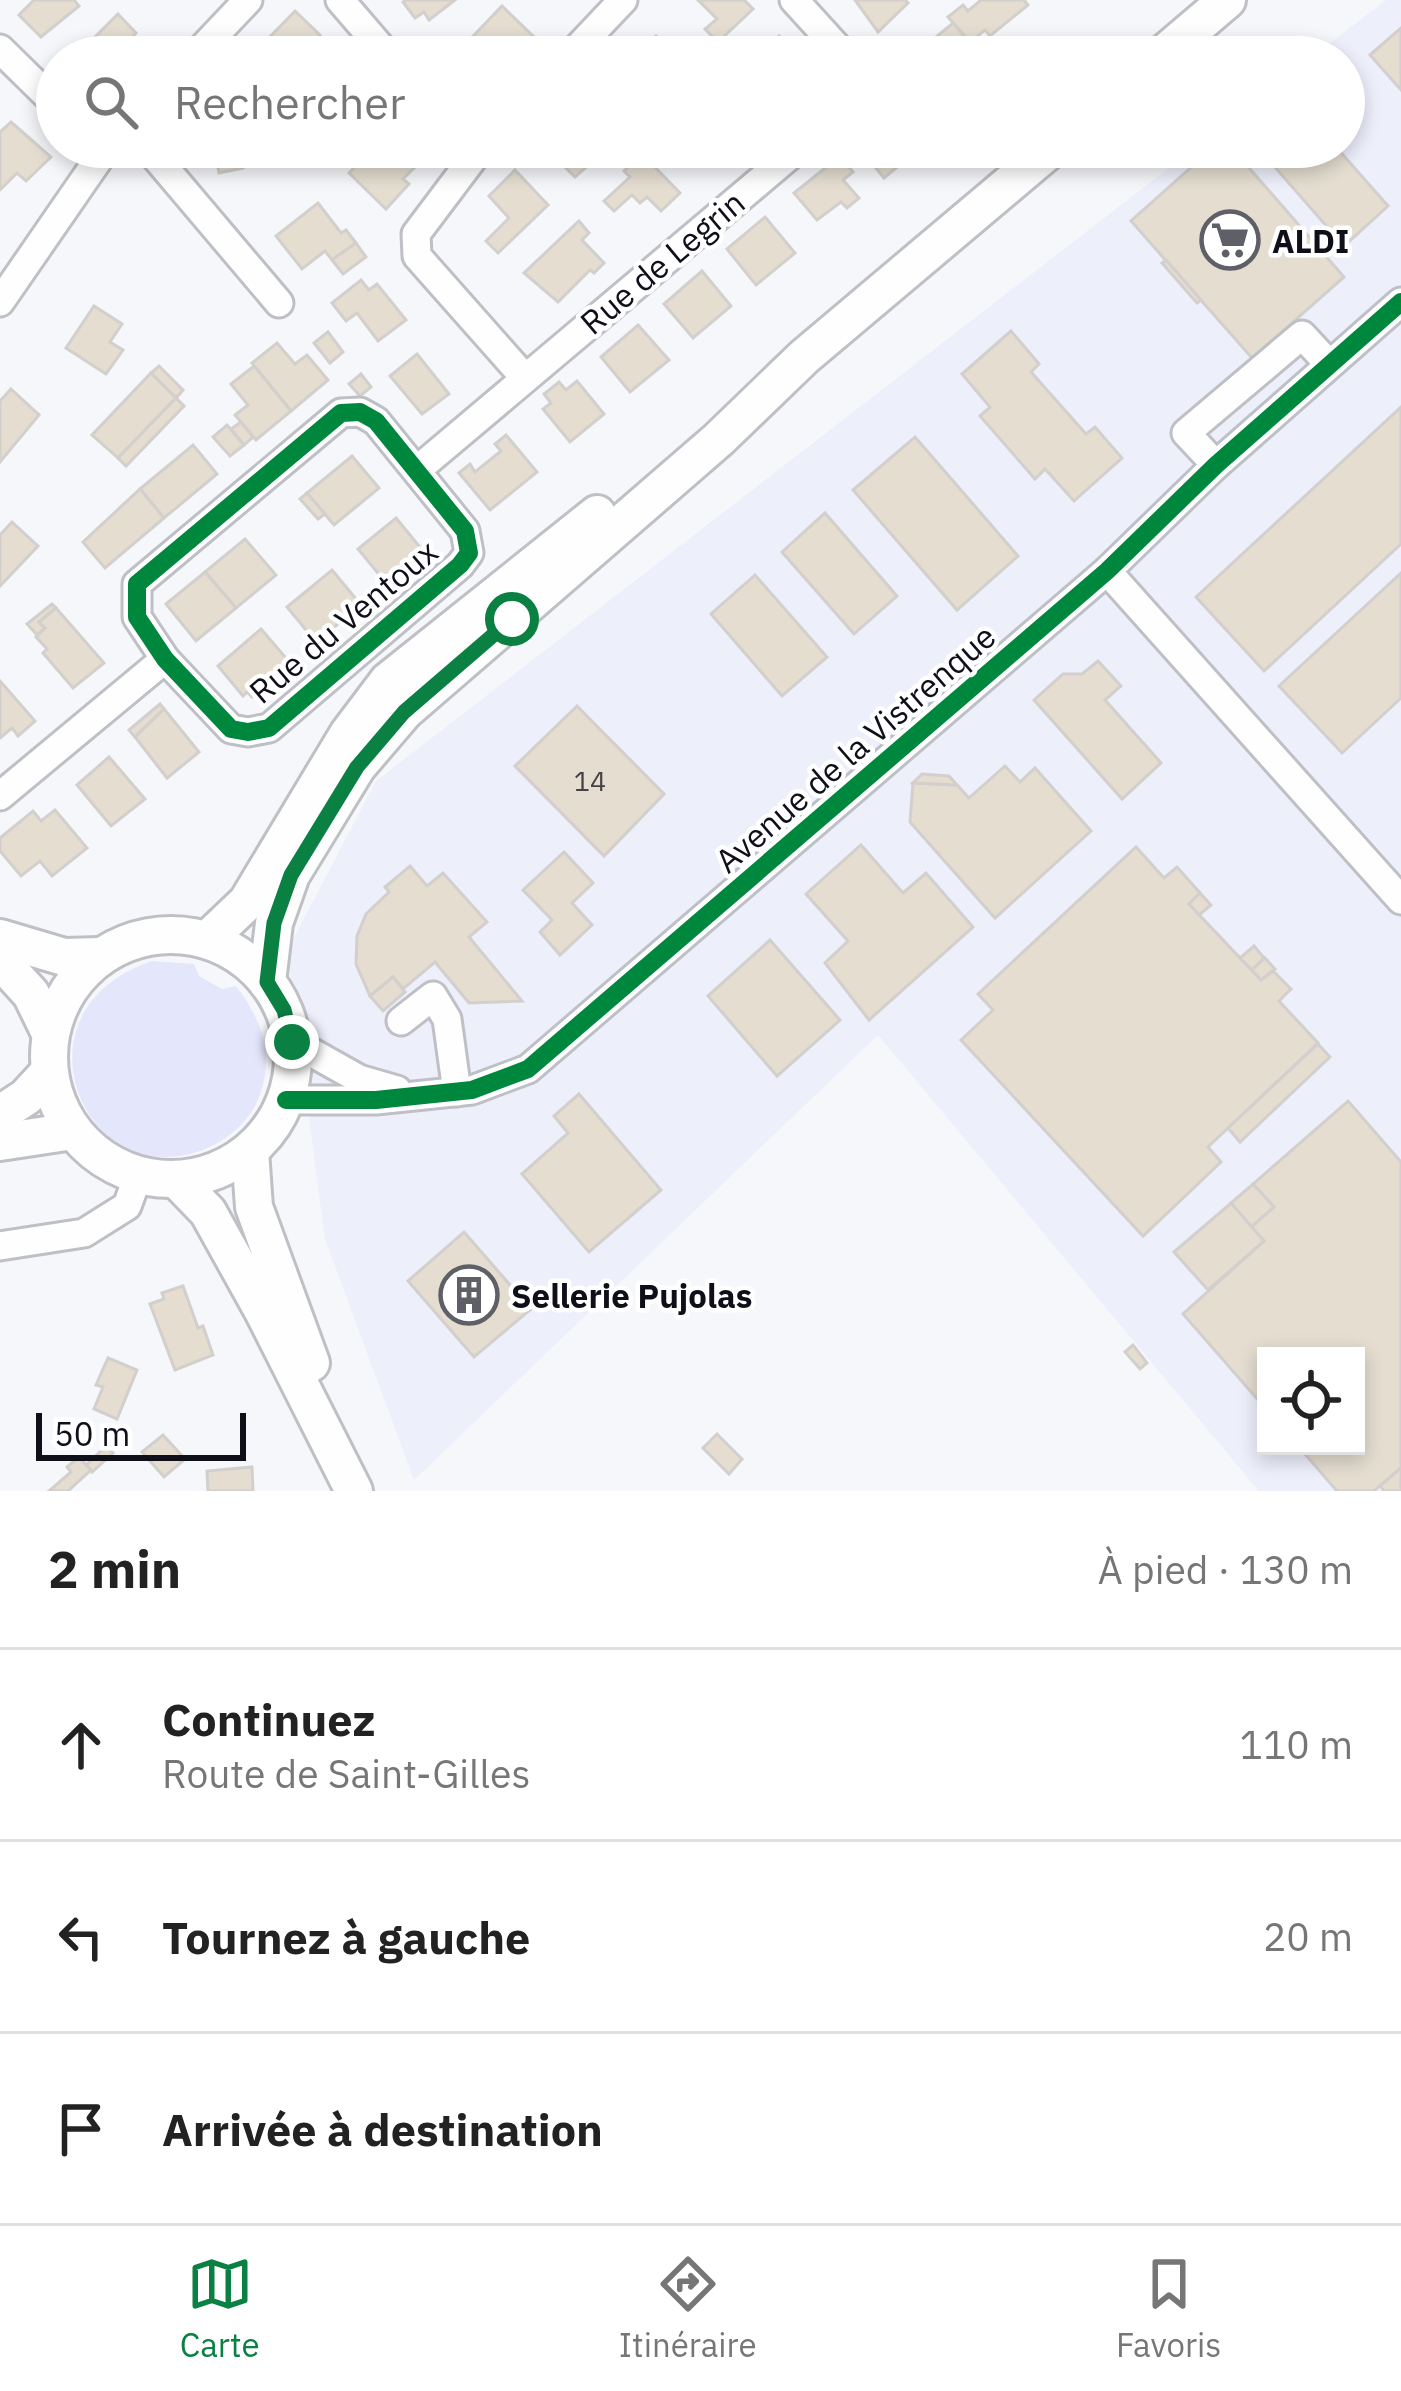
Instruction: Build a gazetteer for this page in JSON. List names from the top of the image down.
{
  "streets": {
    "street": ["Rue de Legrin", "Rue du Ventoux", "Avenue de la Vistrenque"]
  },
  "crossings": [
    ["Rue de Legrin", "Rue du Ventoux"]
  ],
  "places": {
    "supermarket": ["ALDI"],
    "building": ["Sellerie Pujolas"]
  },
  "house_numbers": ["14"],
  "scale_bar": "50 m",
  "page": {
    "search": "Rechercher",
    "scale": "50 m",
    "heading": ["2 min", "À pied · 130 m"],
    "list": [
      ["Continuez", "Route de Saint-Gilles", "110 m"],
      ["Tournez à gauche", "20 m"],
      "Arrivée à destination"
    ],
    "nav": ["Carte", "Itinéraire", "Favoris"]
  }
}
